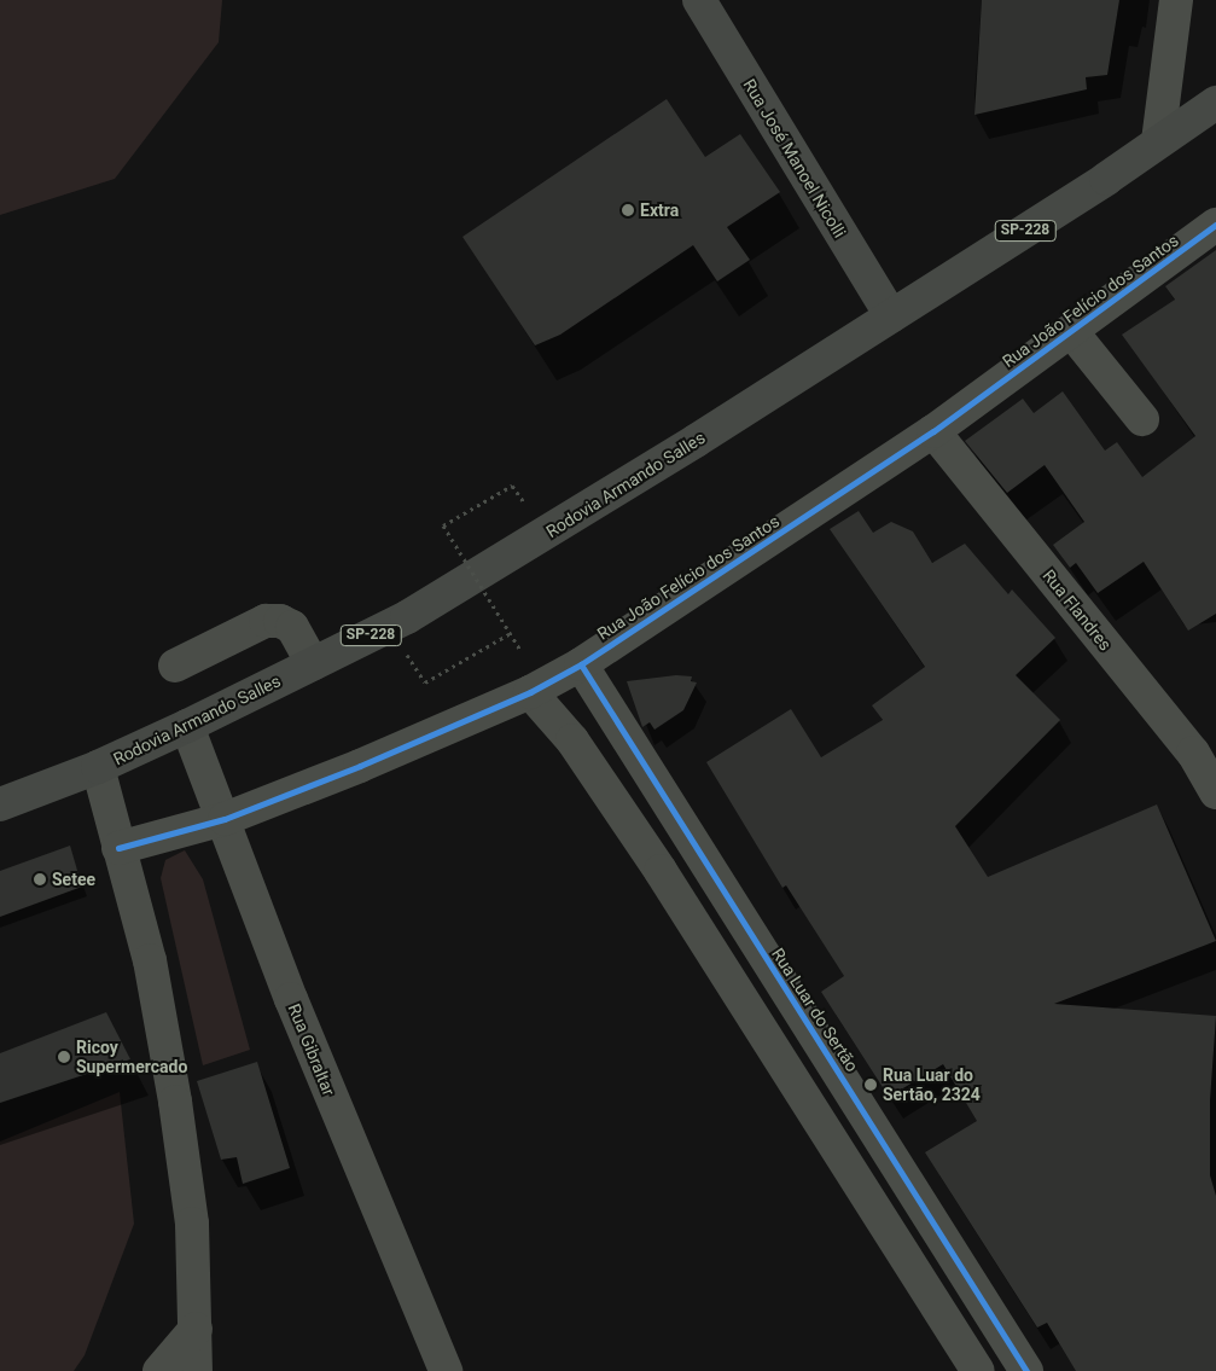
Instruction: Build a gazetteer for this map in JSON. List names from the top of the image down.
{
  "streets": {
    "main road": ["Rua José Manoel Nicolli", "SP-228", "Rodovia Armando Salles"],
    "street": [
      "Rua João Felício dos Santos",
      "Rua Flandres",
      "Rua Luar do Sertão",
      "Rua Gibraltar"
    ]
  },
  "crossings": [
    ["Rua José Manoel Nicolli", "Rodovia Armando Salles"],
    ["Rua João Felício dos Santos", "Rua Flandres"],
    ["Rua João Felício dos Santos", "Rua Luar do Sertão"],
    ["Rua João Felício dos Santos", "Rua Gibraltar"],
    ["Rodovia Armando Salles", "Rua Gibraltar"]
  ],
  "places": [
    "Extra",
    "Setee",
    "Ricoy Supermercado",
    "Rua Luar do Sertão, 2324"
  ]
}
